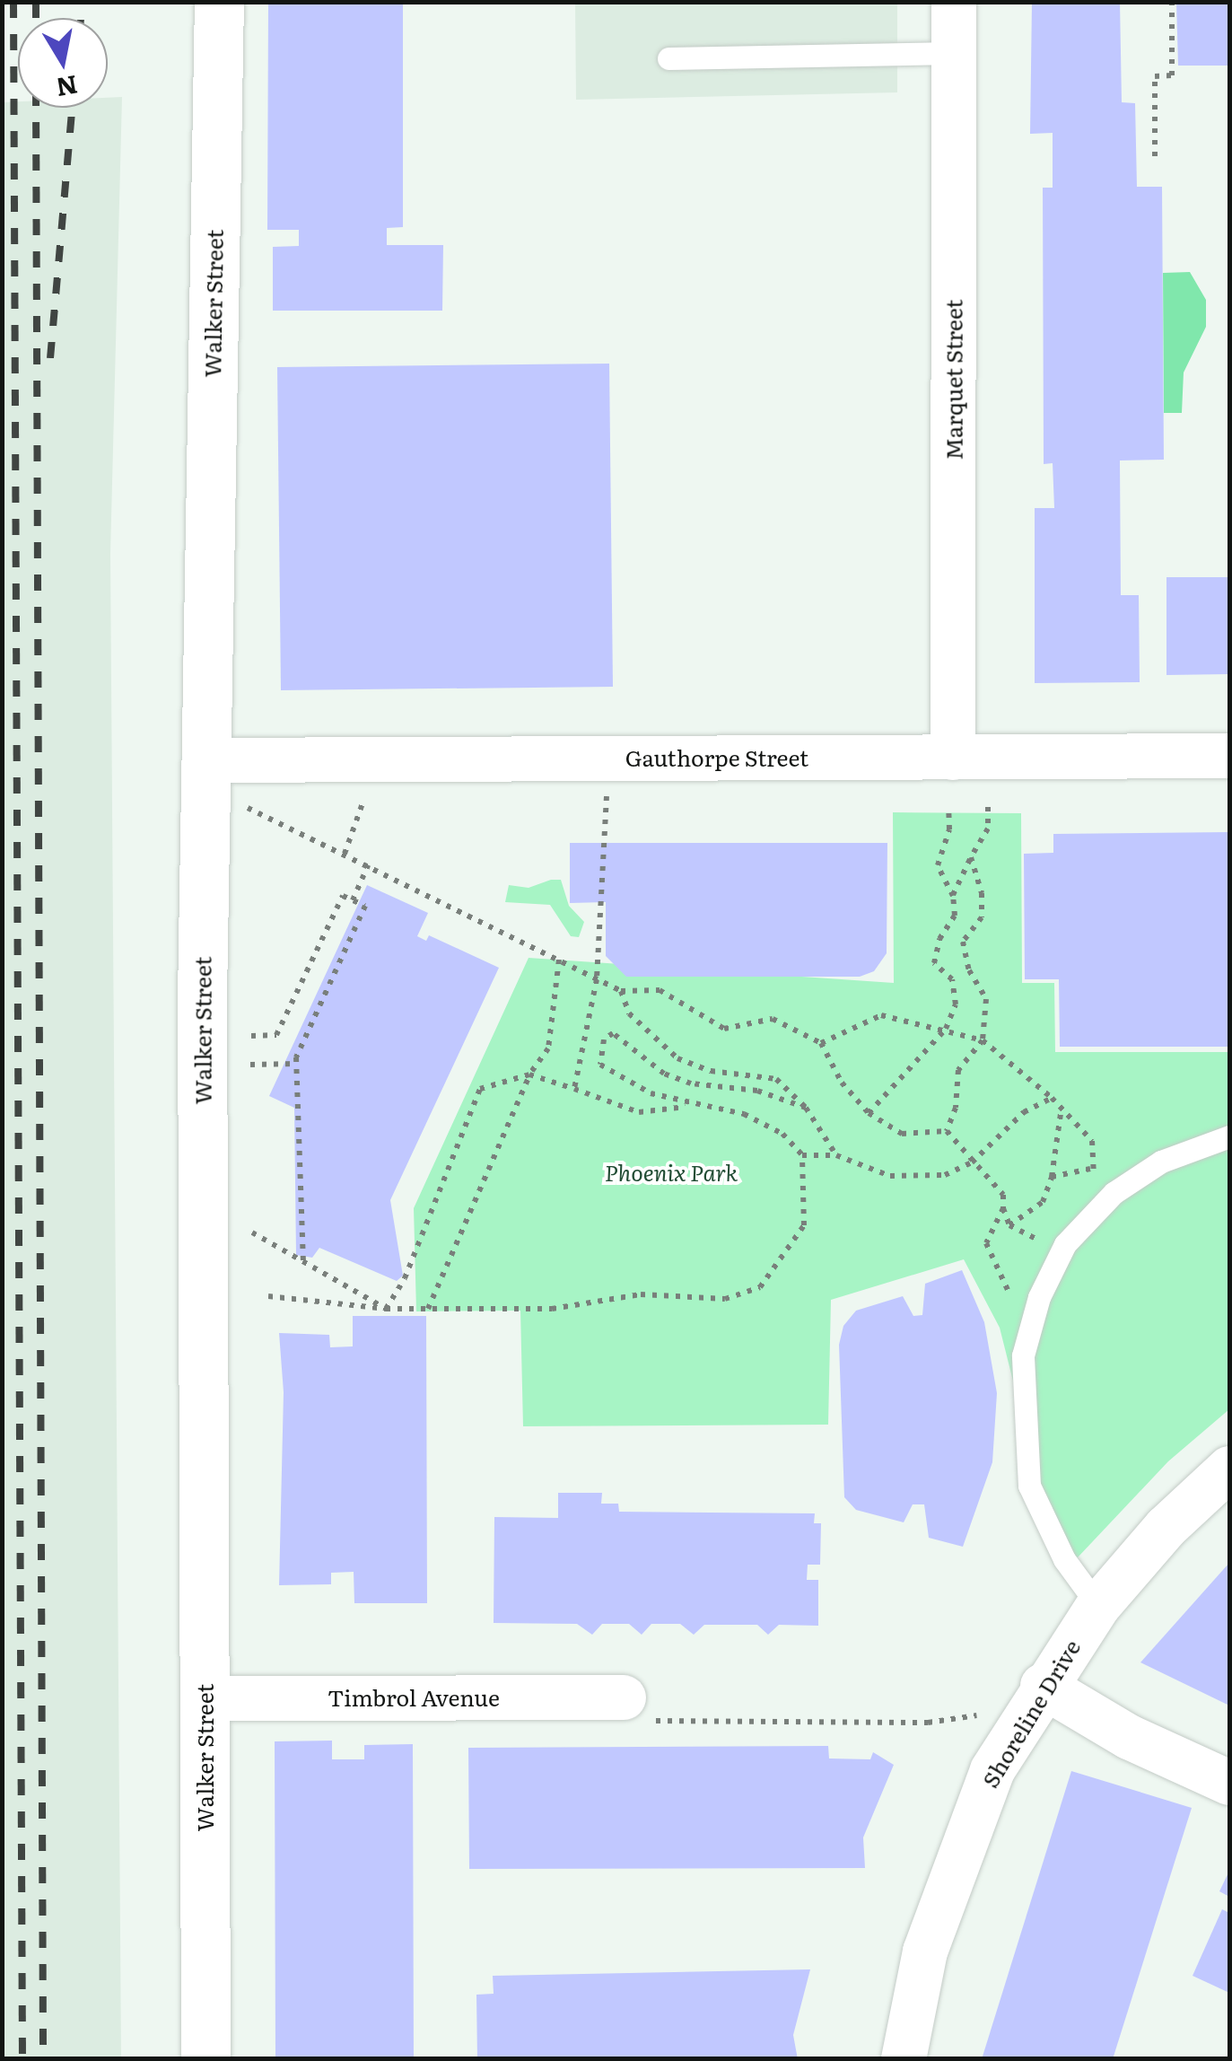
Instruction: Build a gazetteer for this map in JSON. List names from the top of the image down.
{
  "streets": {
    "street": [
      "Walker Street",
      "Marquet Street",
      "Gauthorpe Street",
      "Timbrol Avenue",
      "Shoreline Drive"
    ]
  },
  "crossings": [
    ["Walker Street", "Gauthorpe Street"],
    ["Walker Street", "Timbrol Avenue"],
    ["Marquet Street", "Gauthorpe Street"]
  ],
  "parks": ["Phoenix Park"],
  "north": "bottom"
}
